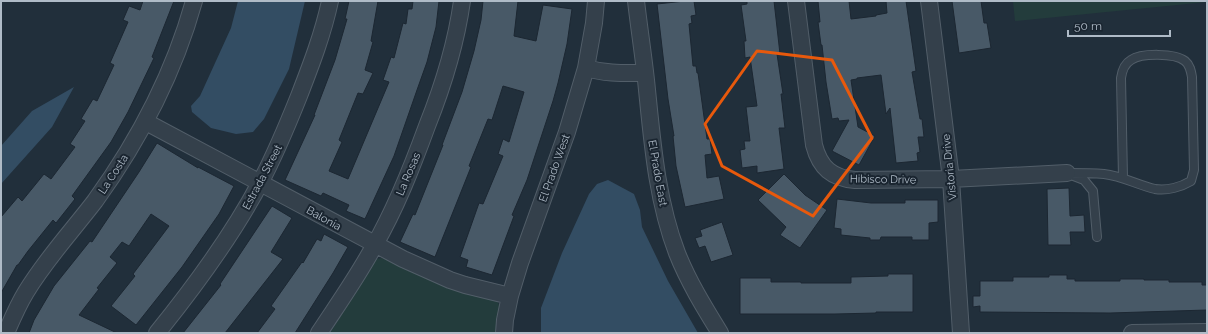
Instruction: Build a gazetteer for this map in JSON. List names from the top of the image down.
{
  "streets": {
    "street": [
      "Vistoria Drive",
      "El Prado West",
      "El Prado East",
      "La Costa",
      "La Rosas",
      "Estrada Street",
      "Hibisco Drive",
      "Balonia"
    ]
  },
  "crossings": [
    ["Vistoria Drive", "Hibisco Drive"],
    ["El Prado West", "Balonia"],
    ["La Costa", "Balonia"],
    ["La Rosas", "Balonia"],
    ["Estrada Street", "Balonia"]
  ],
  "scale_bar": "50 m"
}
